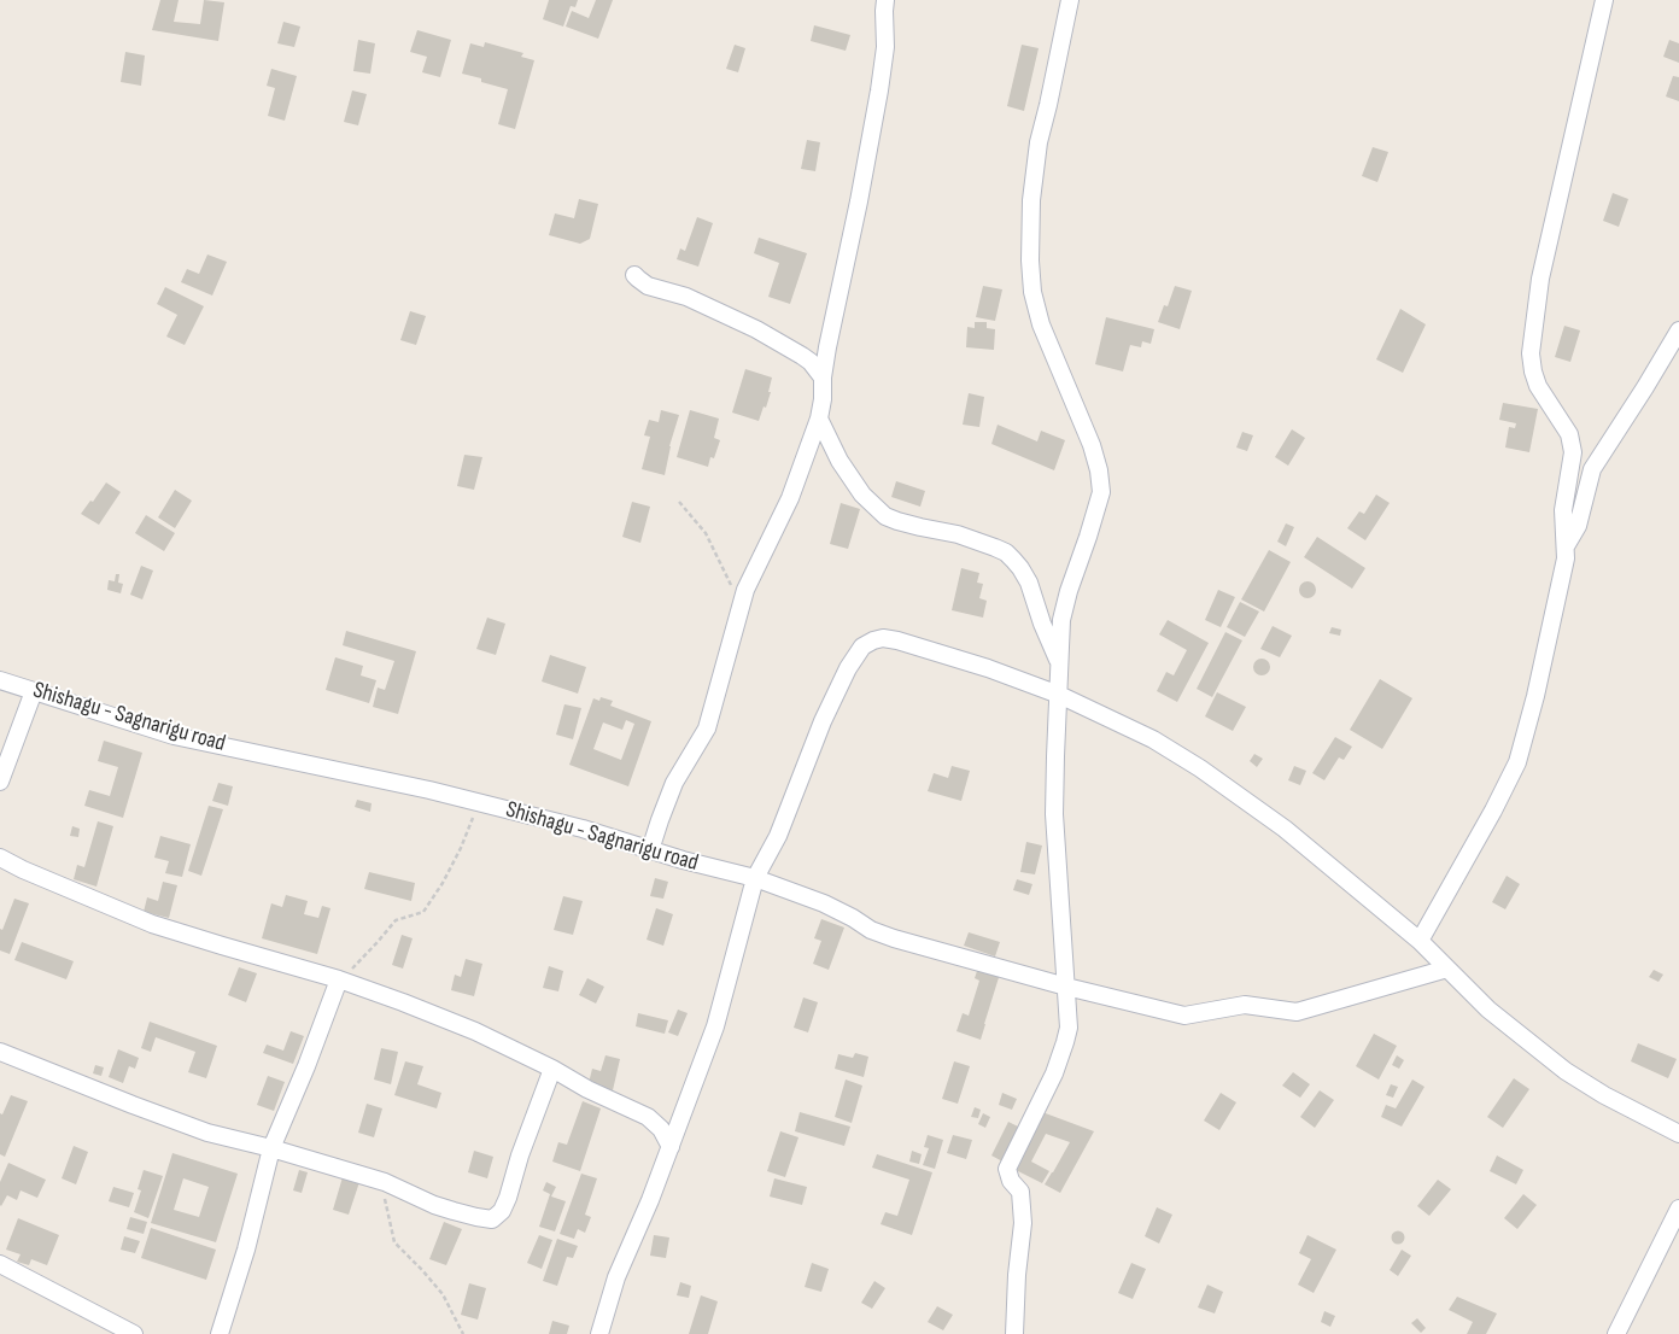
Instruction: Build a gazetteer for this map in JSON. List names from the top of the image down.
{
  "streets": {
    "street": ["Shishagu - Sagnarigu road"]
  }
}
